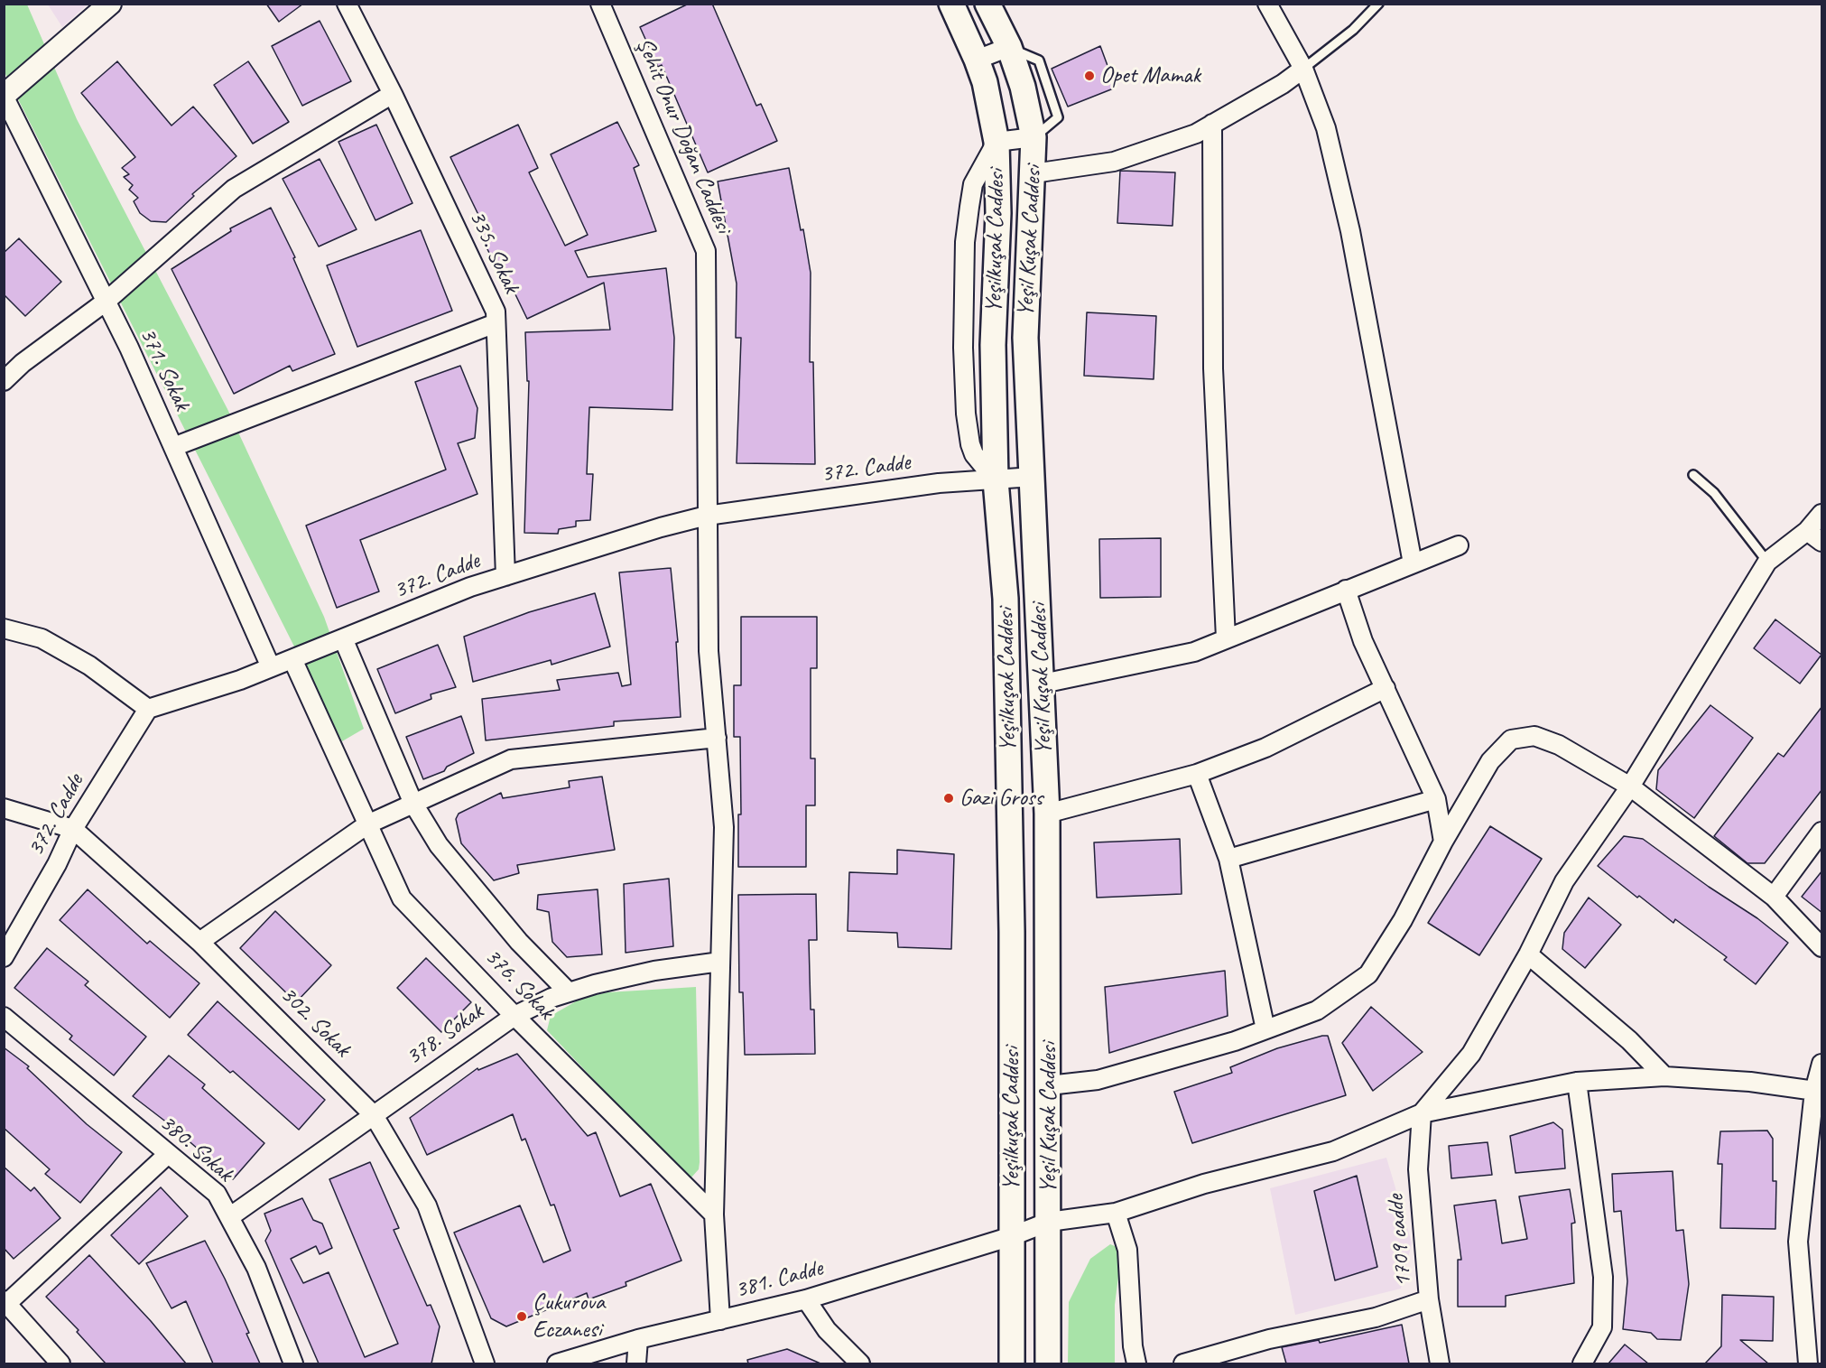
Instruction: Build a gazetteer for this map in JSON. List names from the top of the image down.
{
  "streets": {
    "main road": ["Yeşilkuşak Caddesi", "Yeşil Kuşak Caddesi"],
    "street": [
      "Şehit Onur Doğan Caddesi",
      "335. Sokak",
      "371. Sokak",
      "372. Cadde",
      "376. Sokak",
      "302. Sokak",
      "378. Sokak",
      "380. Sokak",
      "1709 cadde",
      "381. Cadde"
    ]
  },
  "crossings": [
    ["Şehit Onur Doğan Caddesi", "372. Cadde"],
    ["Şehit Onur Doğan Caddesi", "376. Sokak"],
    ["Şehit Onur Doğan Caddesi", "378. Sokak"],
    ["Yeşilkuşak Caddesi", "372. Cadde"],
    ["Yeşilkuşak Caddesi", "381. Cadde"],
    ["Yeşil Kuşak Caddesi", "372. Cadde"],
    ["Yeşil Kuşak Caddesi", "381. Cadde"],
    ["335. Sokak", "372. Cadde"],
    ["371. Sokak", "372. Cadde"],
    ["372. Cadde", "376. Sokak"],
    ["372. Cadde", "302. Sokak"],
    ["376. Sokak", "378. Sokak"],
    ["302. Sokak", "378. Sokak"],
    ["378. Sokak", "380. Sokak"],
    ["1709 cadde", "381. Cadde"]
  ],
  "places": ["Opet Mamak", "Gazi Gross", "Çukurova Eczanesi"]
}
